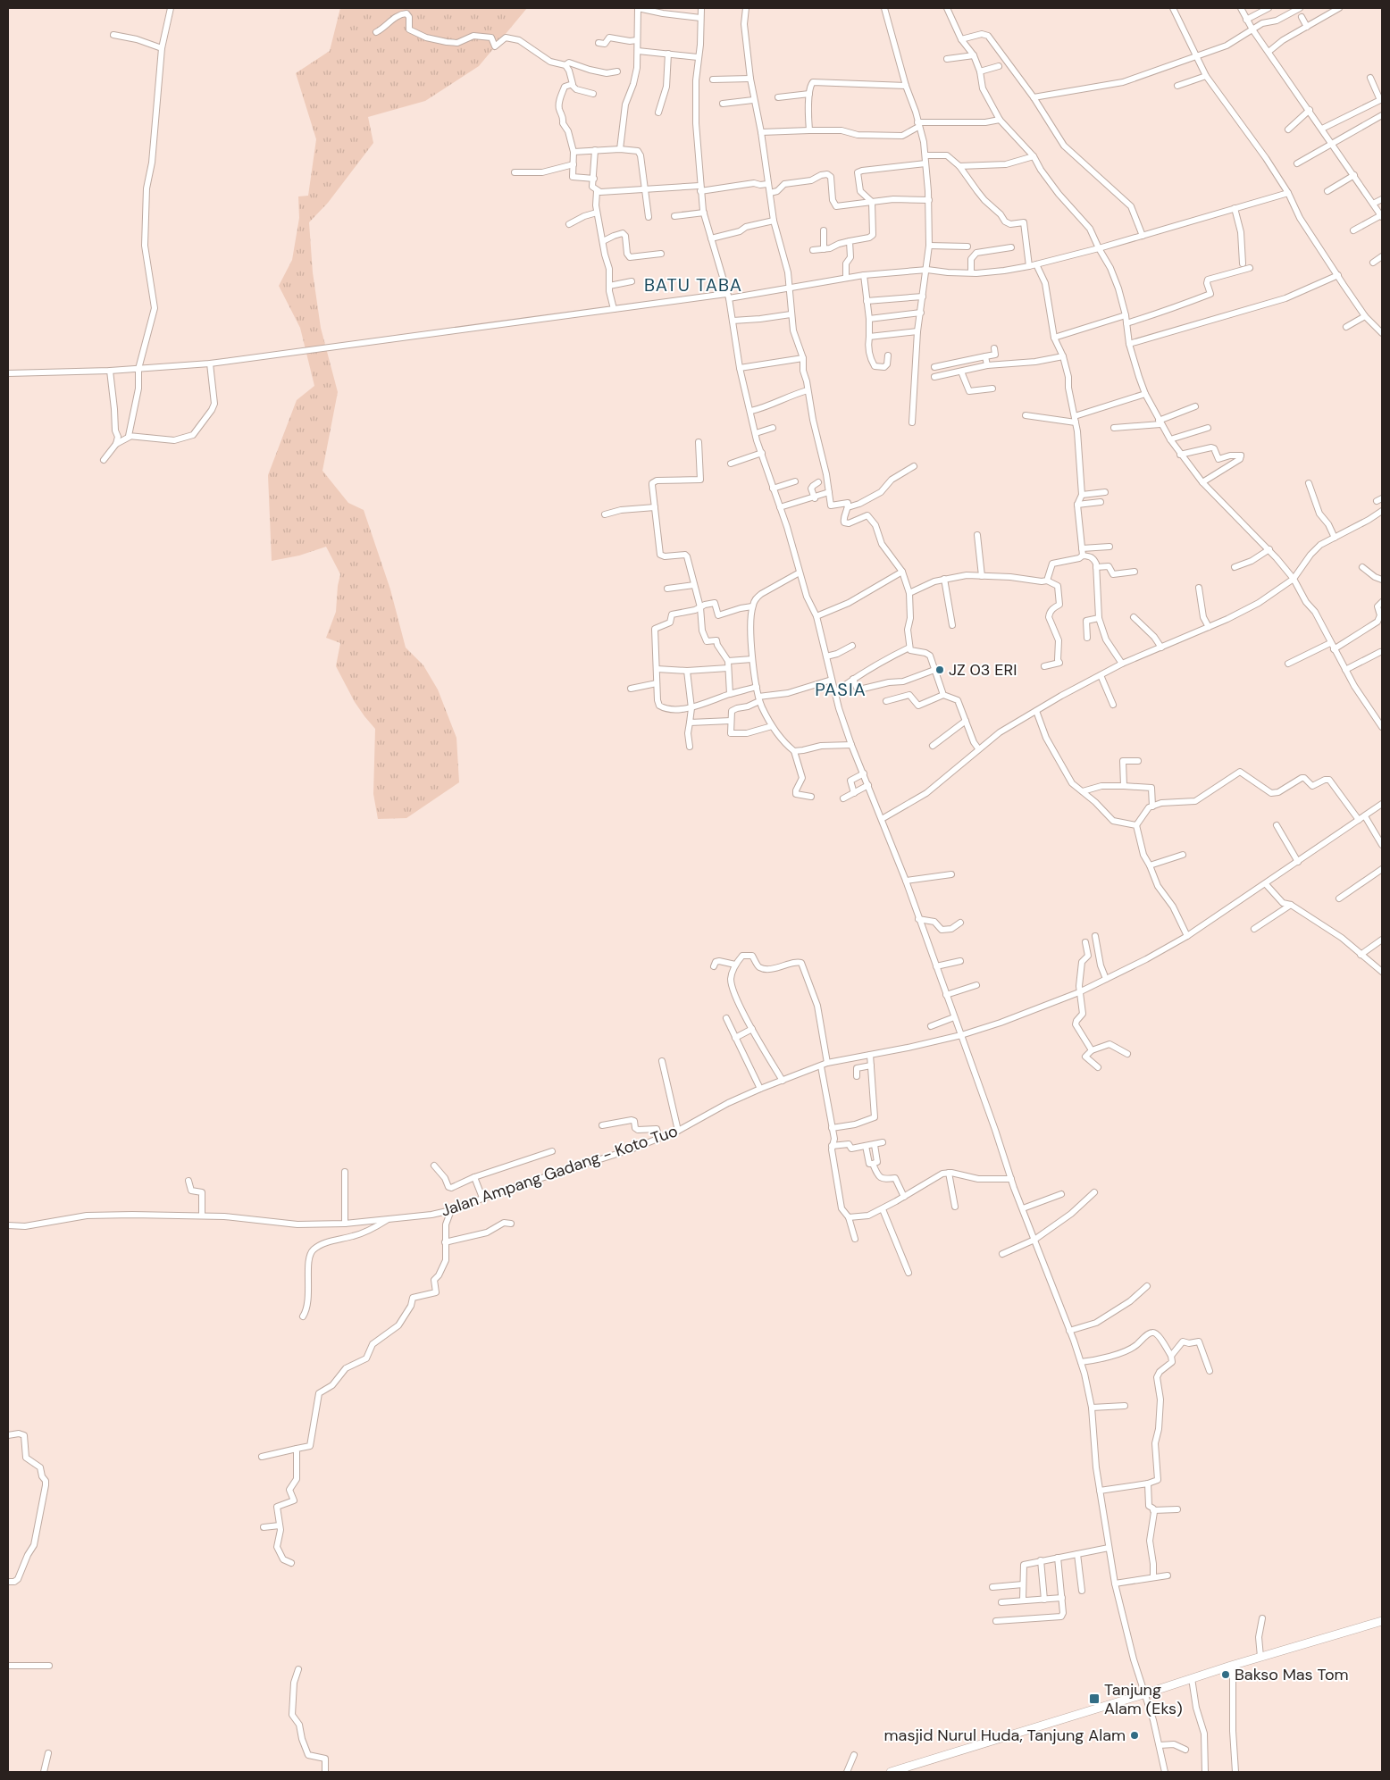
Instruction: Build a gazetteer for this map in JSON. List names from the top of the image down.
{
  "streets": {
    "street": ["Jalan Ampang Gadang - Koto Tuo"]
  },
  "districts": ["BATU TABA", "PASIA"],
  "places": {
    "other": ["JZ 03 ERI", "Bakso Mas Tom", "masjid Nurul Huda, Tanjung Alam"],
    "transit": ["Tanjung Alam (Eks)"]
  }
}
